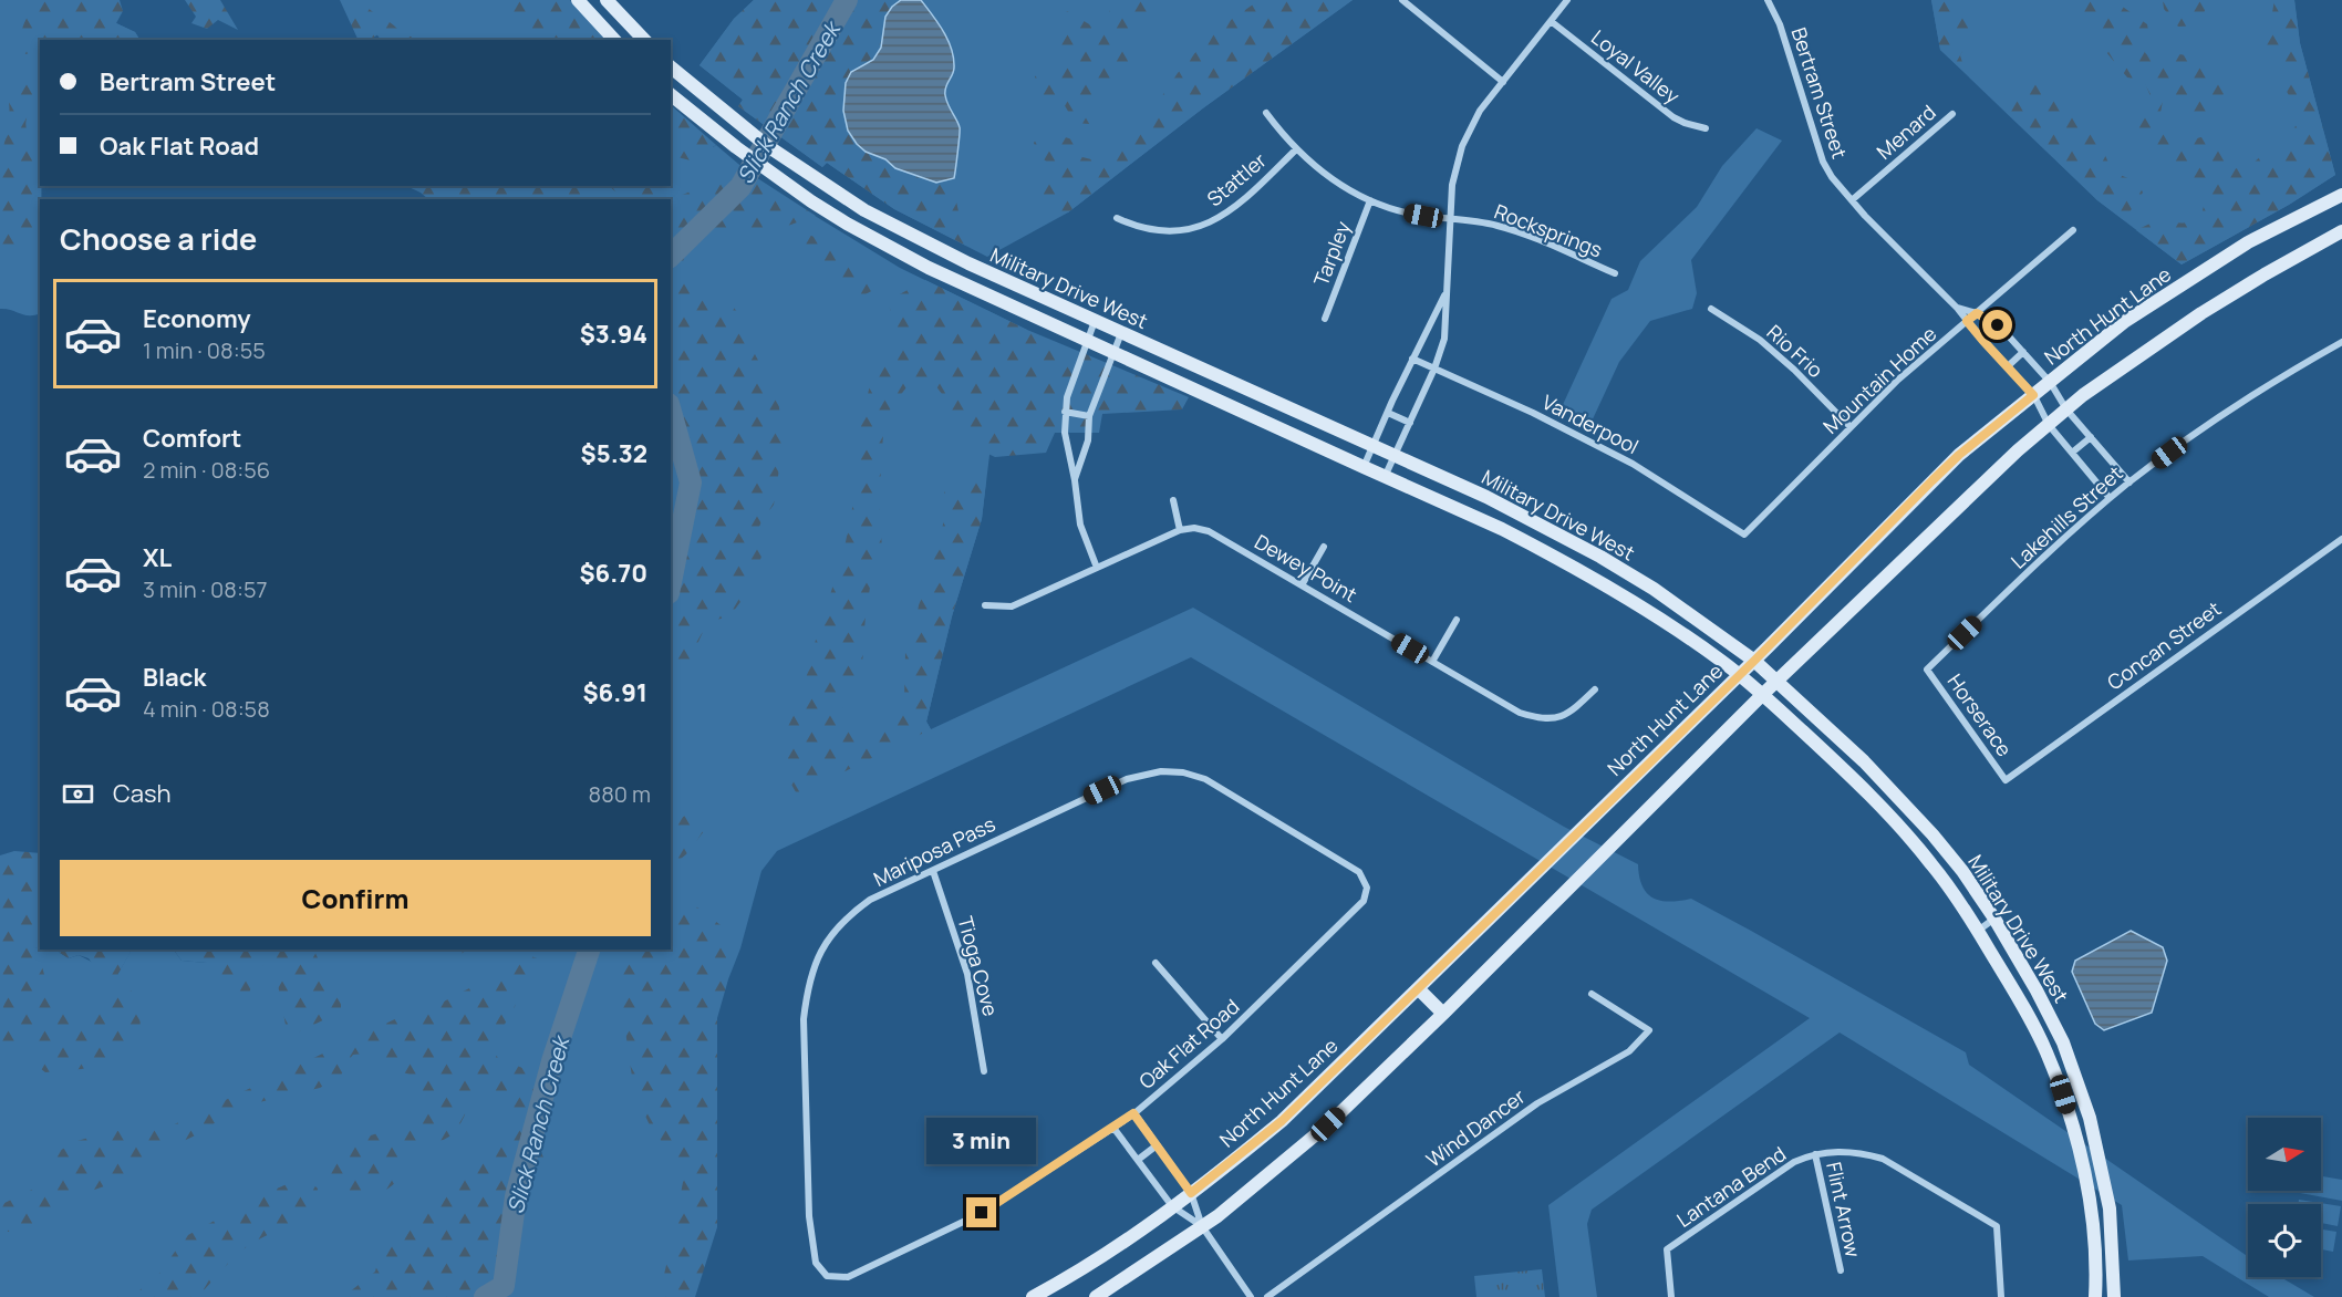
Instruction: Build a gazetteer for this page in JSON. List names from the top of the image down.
{
  "streets": {
    "main road": ["Military Drive West", "North Hunt Lane"],
    "street": [
      "Loyal Valley",
      "Bertram Street",
      "Menard",
      "Stattler",
      "Rocksprings",
      "Tarpley",
      "Rio Frio",
      "Mountain Home",
      "Vanderpool",
      "Lakehills Street",
      "Dewey Point",
      "Concan Street",
      "Horserace",
      "Mariposa Pass",
      "Tioga Cove",
      "Oak Flat Road",
      "Wind Dancer",
      "Lantana Bend",
      "Flint Arrow"
    ]
  },
  "crossings": [
    ["Bertram Street", "Menard"],
    ["Bertram Street", "North Hunt Lane"],
    ["Bertram Street", "Mountain Home"],
    ["Bertram Street", "Lakehills Street"],
    ["Stattler", "Rocksprings"],
    ["Rocksprings", "Tarpley"],
    ["Military Drive West", "North Hunt Lane"],
    ["Rio Frio", "Mountain Home"],
    ["Mountain Home", "Vanderpool"],
    ["Lakehills Street", "Horserace"],
    ["Concan Street", "Horserace"],
    ["Mariposa Pass", "Tioga Cove"],
    ["Mariposa Pass", "Oak Flat Road"],
    ["Lantana Bend", "Flint Arrow"]
  ],
  "water": ["Slick Ranch Creek"],
  "north": "right",
  "page": {
    "banner": ["Bertram Street", "Oak Flat Road"],
    "heading": "Choose a ride",
    "list": [
      {
        "name": "Economy",
        "note": "1 min · 08:55",
        "value": "$3.94"
      },
      {
        "name": "Comfort",
        "note": "2 min · 08:56",
        "value": "$5.32"
      },
      {
        "name": "XL",
        "note": "3 min · 08:57",
        "value": "$6.70"
      },
      {
        "name": "Black",
        "note": "4 min · 08:58",
        "value": "$6.91"
      }
    ],
    "pay": ["Cash", "880 m"],
    "buttons": "Confirm",
    "bubble": "3 min"
  }
}
